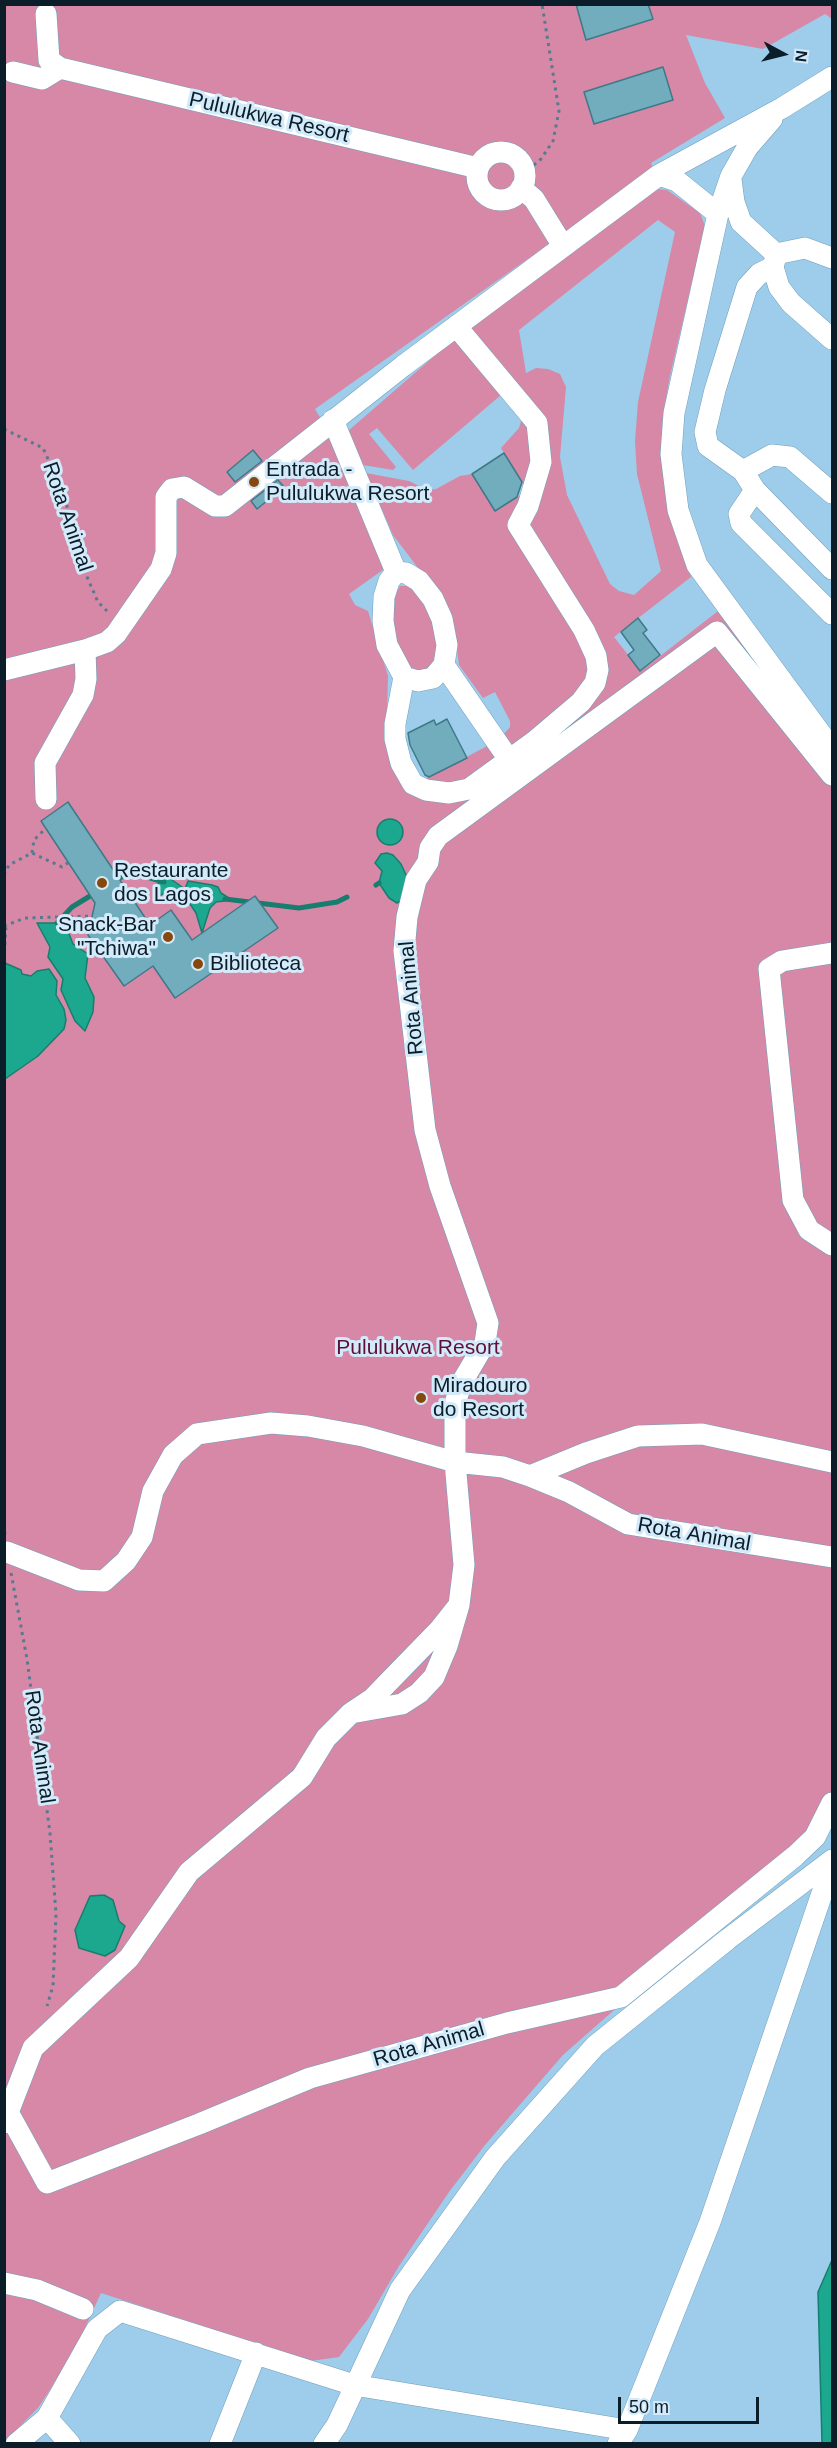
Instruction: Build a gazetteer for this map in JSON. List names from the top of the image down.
{
  "streets": {
    "street": ["Pululukwa Resort", "Rota Animal"]
  },
  "parks": ["Pululukwa Resort"],
  "places": [
    "Entrada - Pululukwa Resort",
    "Restaurante dos Lagos",
    "Snack-Bar \"Tchiwa\"",
    "Biblioteca",
    "Miradouro do Resort"
  ],
  "scale_bar": "50 m",
  "north": "right"
}
